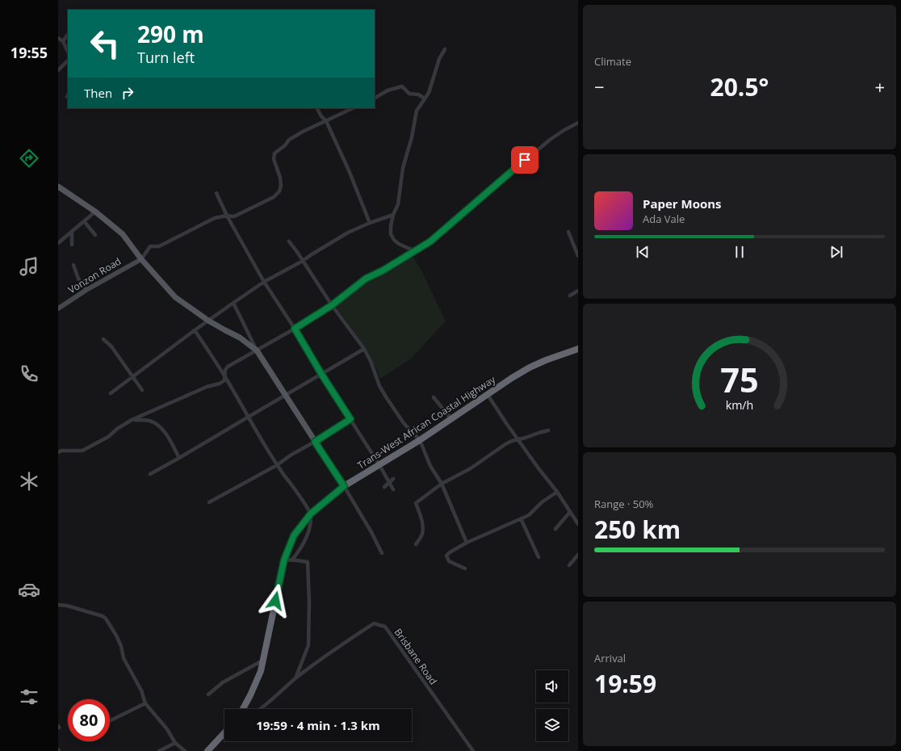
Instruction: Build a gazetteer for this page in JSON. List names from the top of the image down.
{
  "streets": {
    "highway": ["Trans-West African Coastal Highway"],
    "street": ["Vonzon Road", "Brisbane Road"]
  },
  "page": {
    "tabs": "19:55",
    "tile": [
      "Climate",
      ["Range · 50%", "250 km"],
      ["Arrival", "19:59"]
    ],
    "turn": ["290 m", "Turn left"],
    "heat": ["−", "20.5°", "+"],
    "then": "Then",
    "song": ["Paper Moons", "Ada Vale"],
    "limit": "80",
    "trip": "19:59 · 4 min · 1.3 km",
    "gauge": ["75", "km/h"]
  }
}
